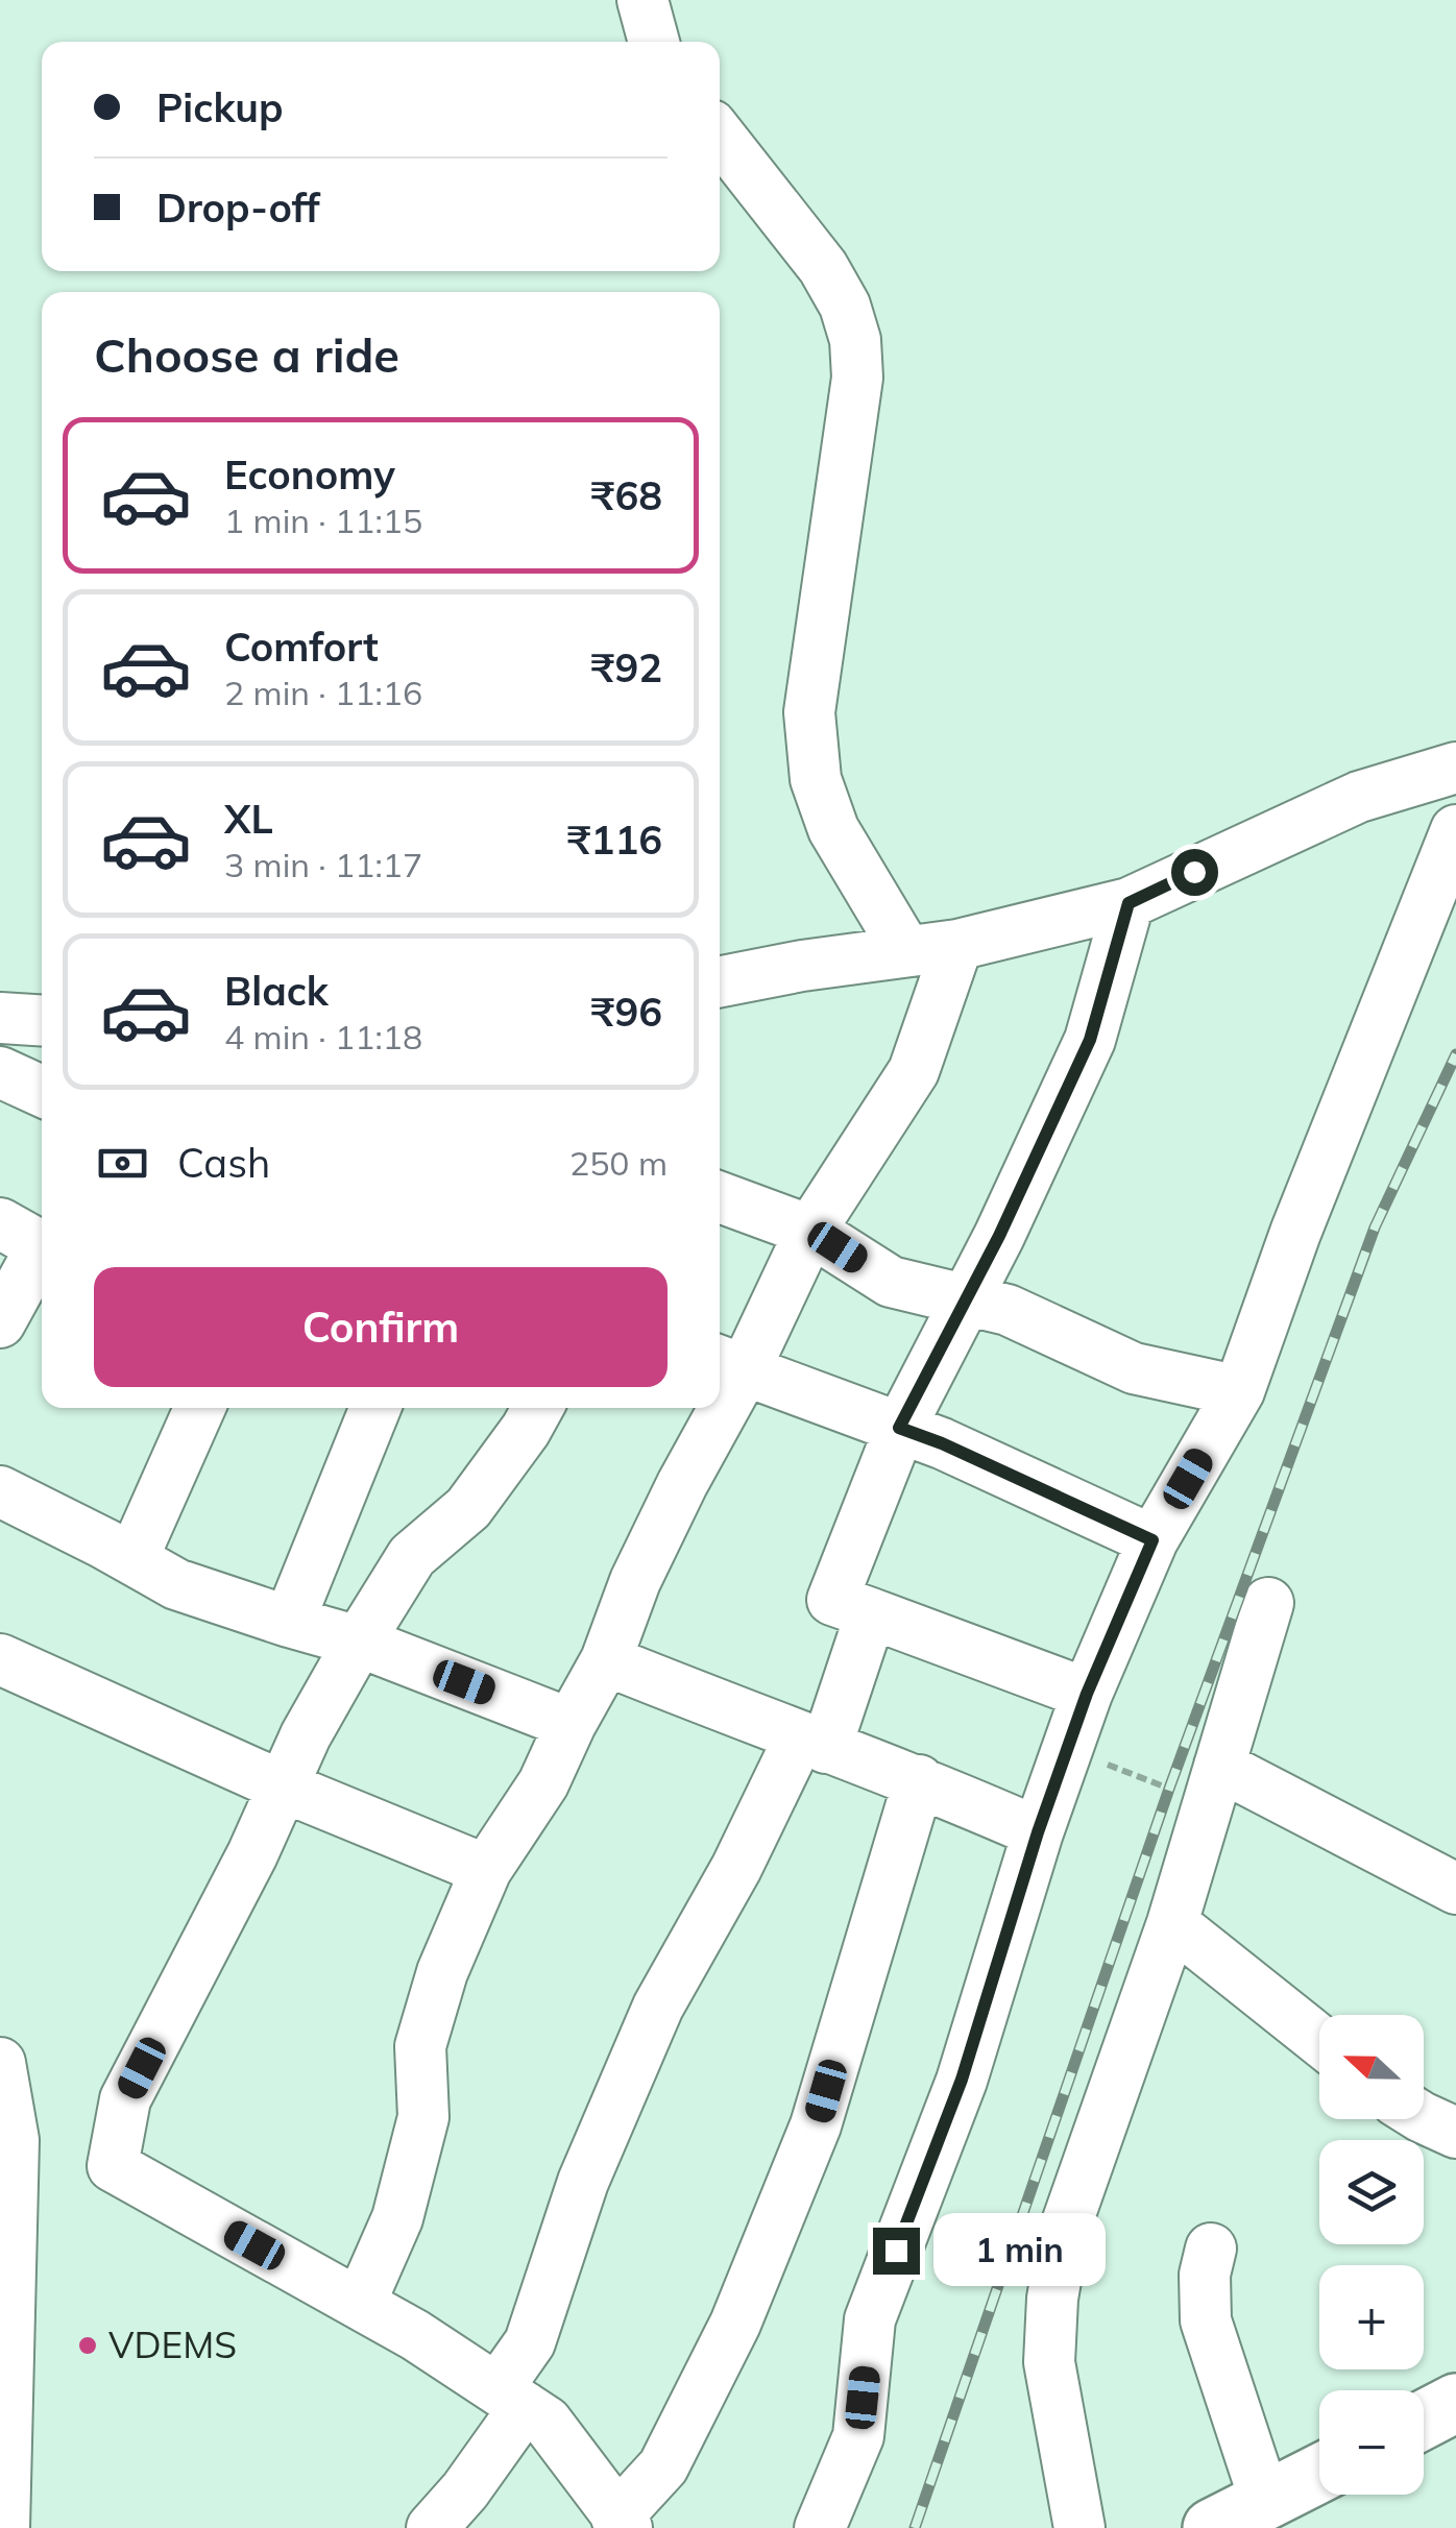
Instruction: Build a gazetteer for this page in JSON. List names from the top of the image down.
{
  "places": ["VDEMS"],
  "north": "left",
  "page": {
    "banner": ["Pickup", "Drop-off"],
    "heading": "Choose a ride",
    "list": [
      {
        "name": "Economy",
        "note": "1 min · 11:15",
        "value": "₹68"
      },
      {
        "name": "Comfort",
        "note": "2 min · 11:16",
        "value": "₹92"
      },
      {
        "name": "XL",
        "note": "3 min · 11:17",
        "value": "₹116"
      },
      {
        "name": "Black",
        "note": "4 min · 11:18",
        "value": "₹96"
      }
    ],
    "pay": ["Cash", "250 m"],
    "buttons": "Confirm",
    "map_buttons": ["+", "−"],
    "bubble": "1 min"
  }
}
